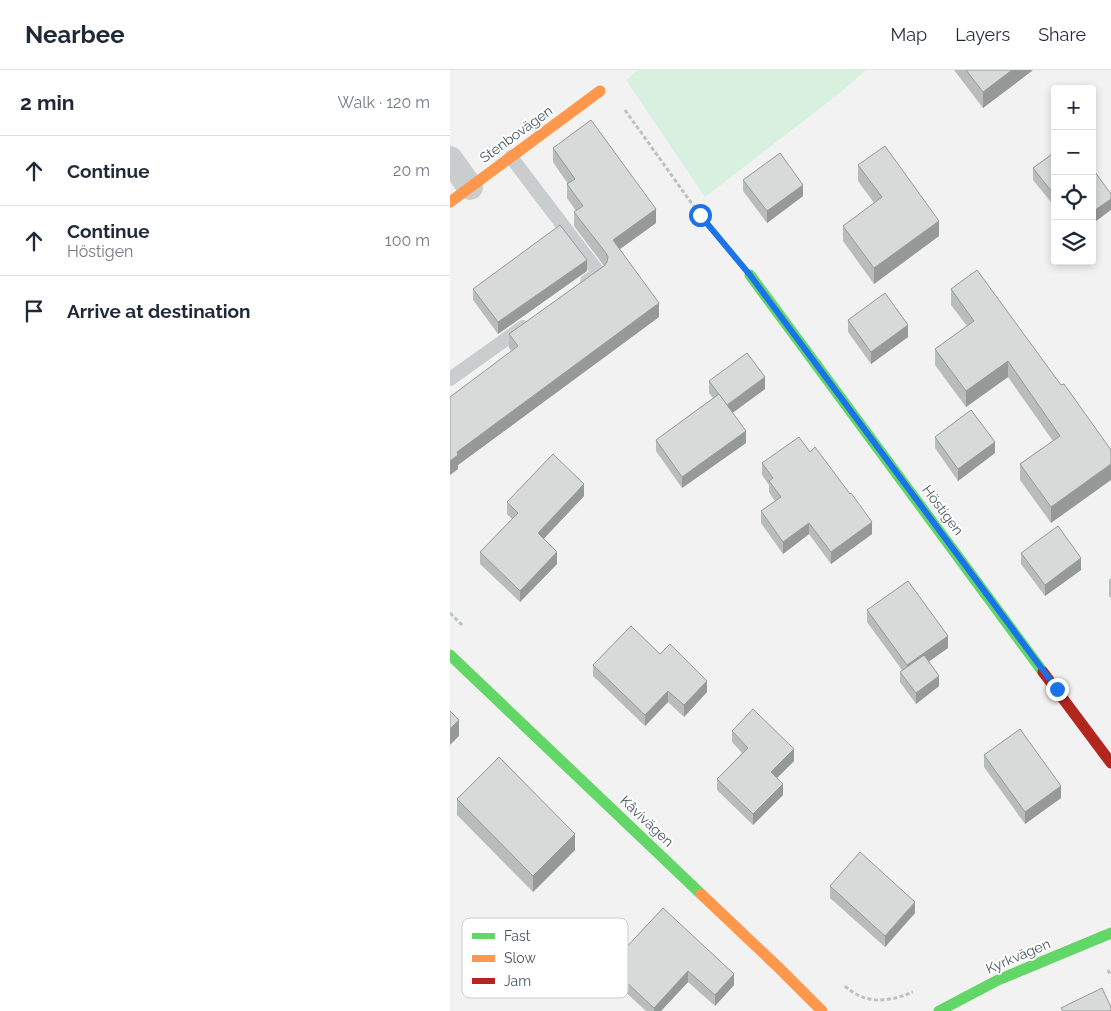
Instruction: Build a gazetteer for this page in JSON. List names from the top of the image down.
{
  "streets": {
    "street": [
      "Stenbovägen",
      "Höstigen",
      "Kåvivägen",
      "Kyrkvägen"
    ]
  },
  "legend": ["Fast", "Slow", "Jam"],
  "page": {
    "header": "Nearbee",
    "nav": ["Map", "Layers", "Share"],
    "heading": ["2 min", "Walk · 120 m"],
    "map_buttons": ["+", "−"],
    "list": [
      ["Continue", "20 m"],
      ["Continue", "Höstigen", "100 m"],
      "Arrive at destination"
    ]
  }
}
